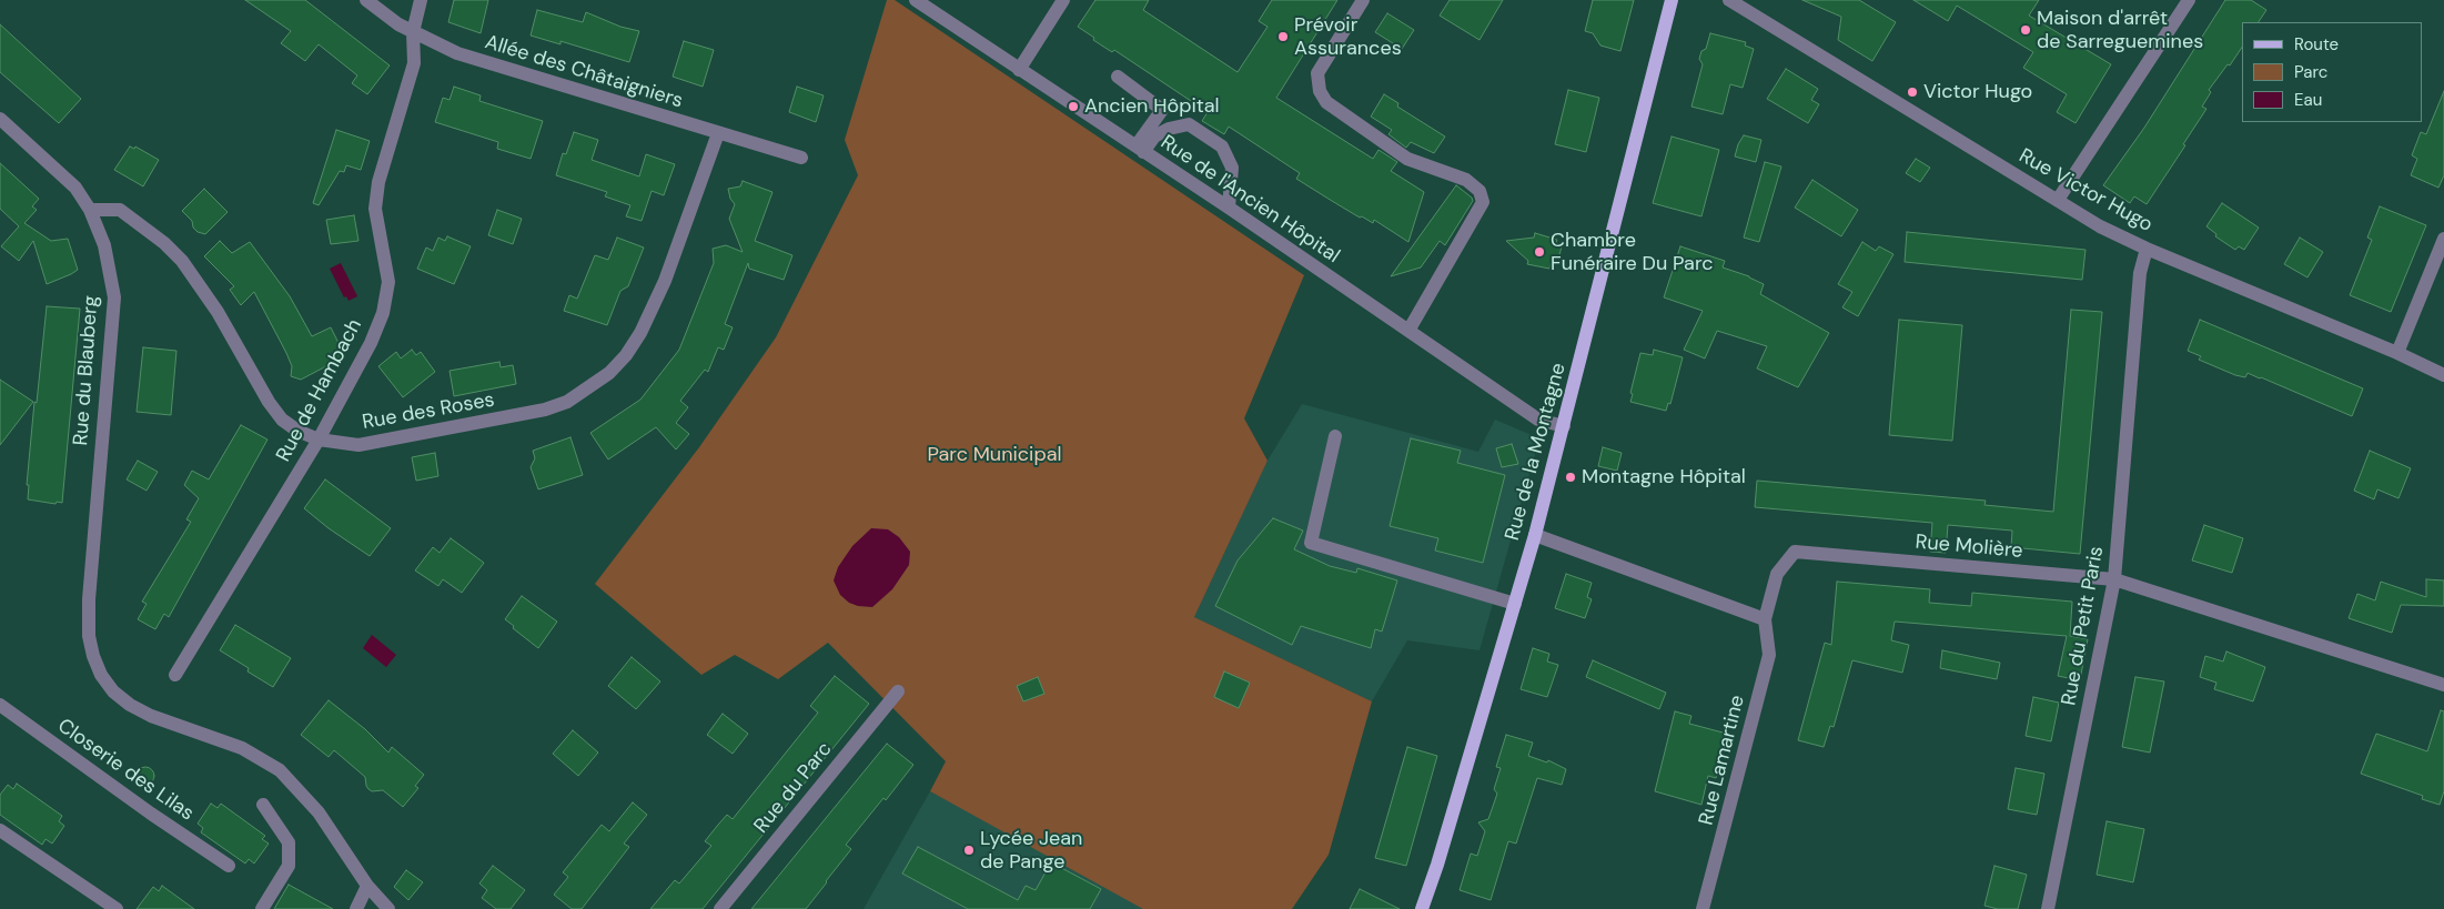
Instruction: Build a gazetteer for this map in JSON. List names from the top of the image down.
{
  "streets": {
    "main road": ["Rue de la Montagne"],
    "street": [
      "Allée des Châtaigniers",
      "Rue Victor Hugo",
      "Rue de l'Ancien Hôpital",
      "Rue du Blauberg",
      "Rue de Hambach",
      "Rue des Roses",
      "Rue Molière",
      "Rue du Petit Paris",
      "Rue Lamartine",
      "Closerie des Lilas",
      "Rue du Parc"
    ]
  },
  "crossings": [
    ["Allée des Châtaigniers", "Rue de Hambach"],
    ["Allée des Châtaigniers", "Rue des Roses"],
    ["Rue Victor Hugo", "Rue du Petit Paris"],
    ["Rue de l'Ancien Hôpital", "Rue de la Montagne"],
    ["Rue du Blauberg", "Rue des Roses"],
    ["Rue de Hambach", "Rue des Roses"],
    ["Rue Molière", "Rue du Petit Paris"],
    ["Rue Molière", "Rue Lamartine"]
  ],
  "parks": ["Parc Municipal"],
  "places": [
    "Maison d'arrêt de Sarreguemines",
    "Prévoir Assurances",
    "Victor Hugo",
    "Ancien Hôpital",
    "Chambre Funéraire Du Parc",
    "Montagne Hôpital",
    "Lycée Jean de Pange"
  ],
  "legend": ["Route", "Parc", "Eau"]
}
